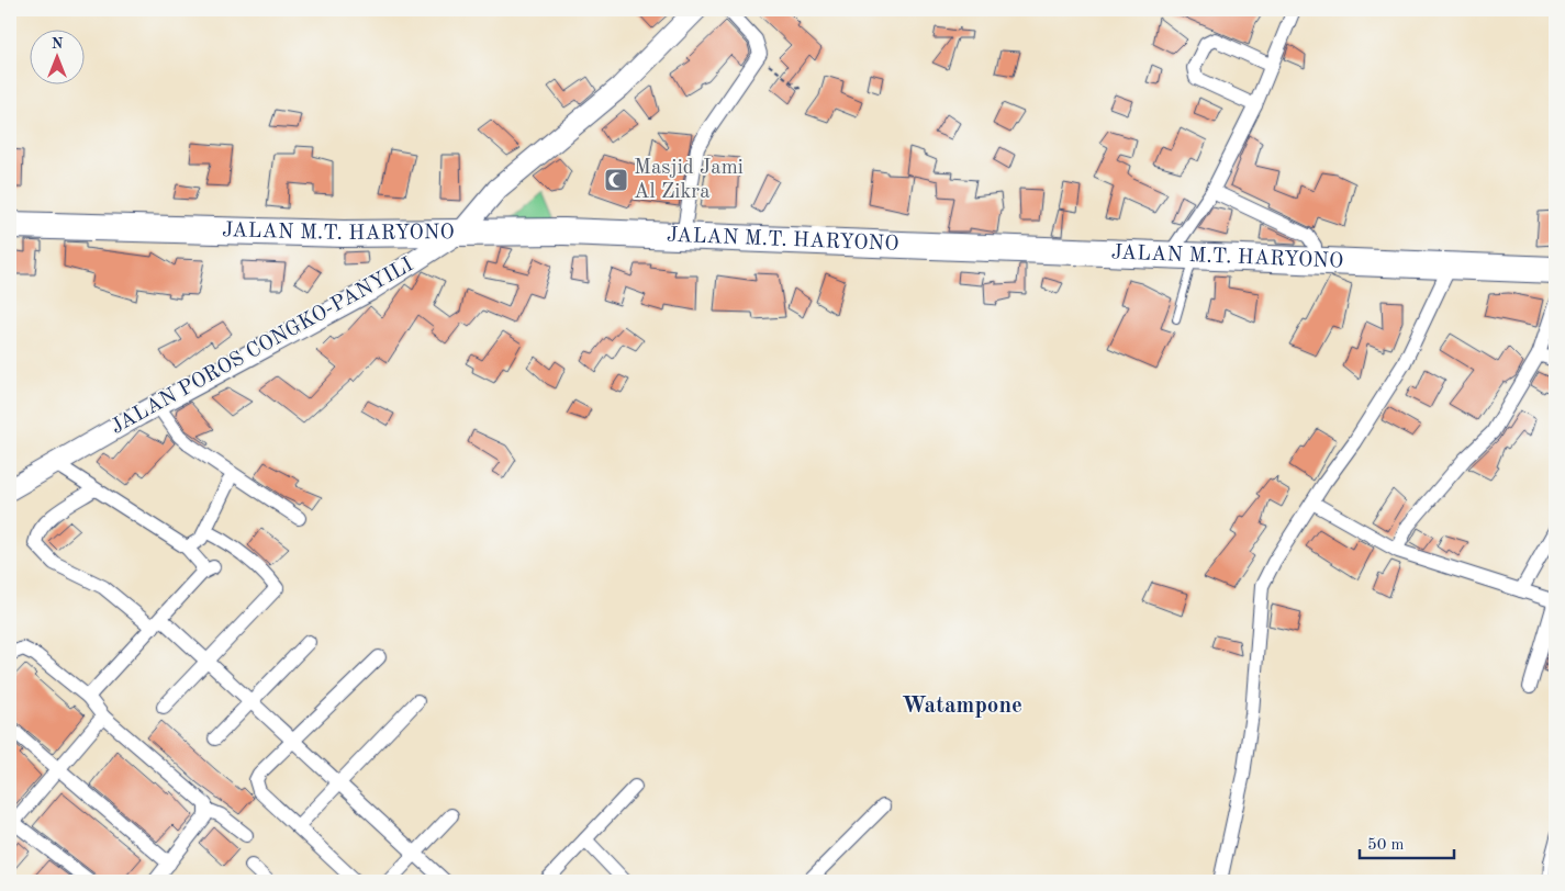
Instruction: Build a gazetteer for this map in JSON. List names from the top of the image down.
{
  "streets": {
    "highway": ["JALAN M.T. HARYONO"],
    "main road": ["JALAN POROS CONGKO-PANYILI"]
  },
  "crossings": [
    ["JALAN M.T. HARYONO", "JALAN POROS CONGKO-PANYILI"]
  ],
  "districts": ["Watampone"],
  "places": {
    "mosque": ["Masjid Jami Al Zikra"]
  },
  "scale_bar": "50 m",
  "north": "top"
}
